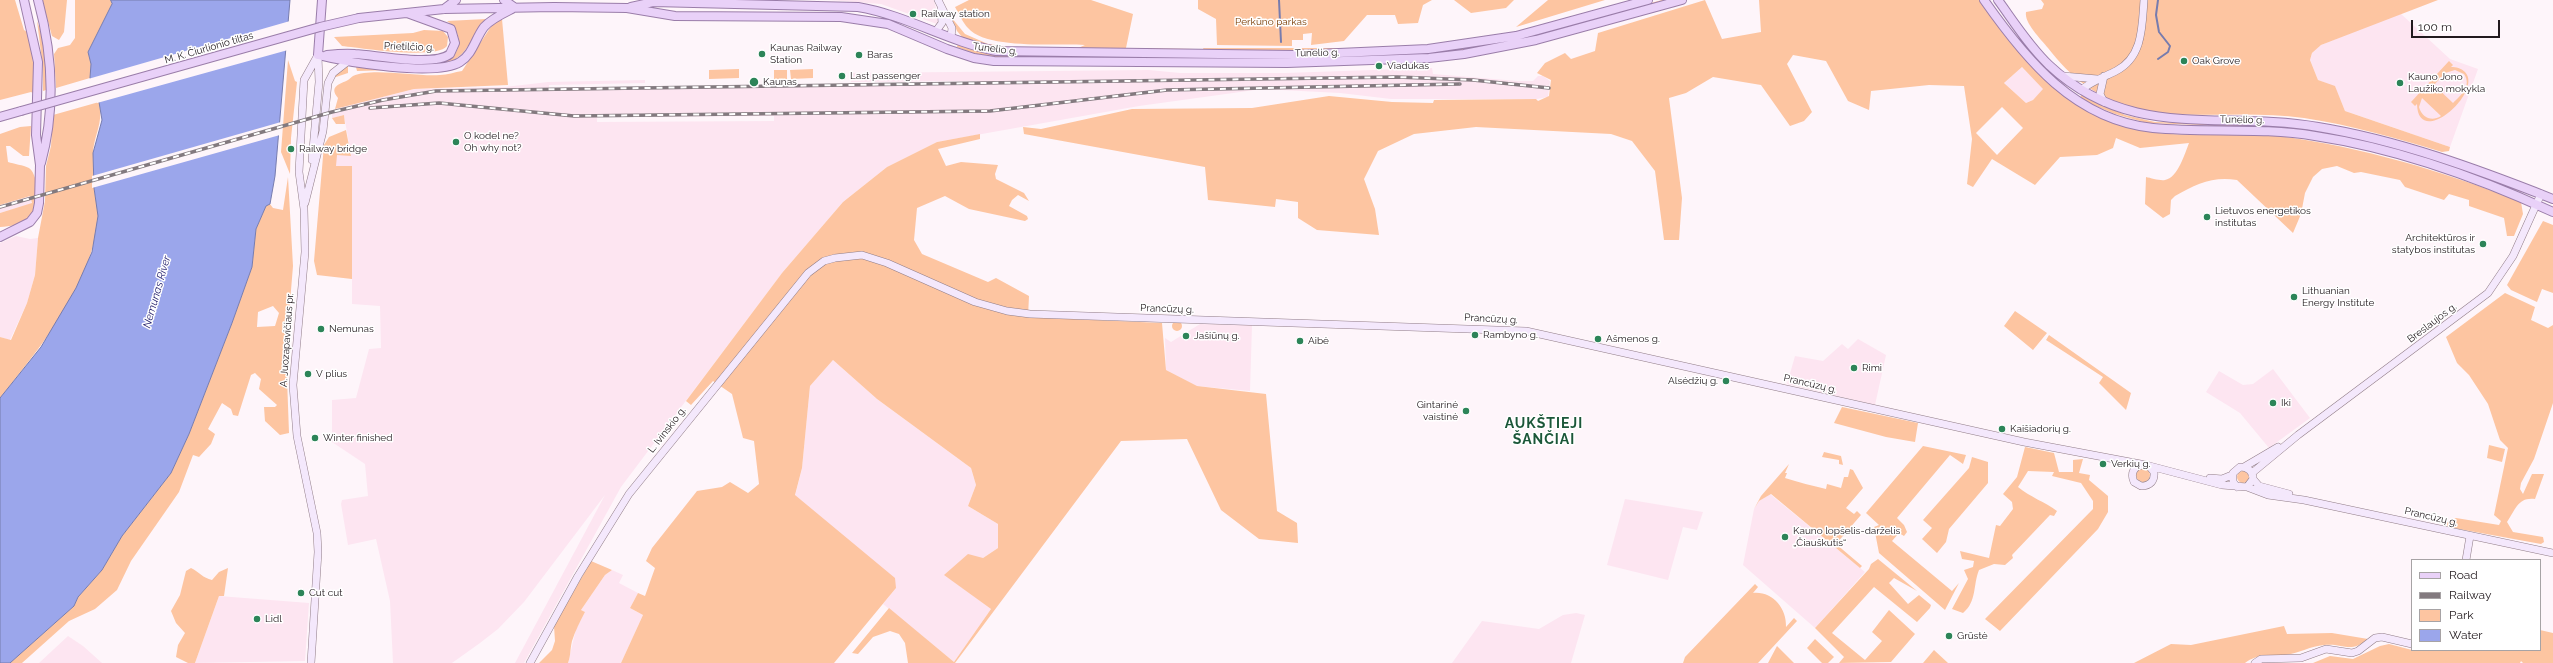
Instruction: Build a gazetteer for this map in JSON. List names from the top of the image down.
{
  "streets": {
    "main road": ["Prietilčio g.", "M. K. Čiurlionio tiltas", "Tunelio g."],
    "street": [
      "Prancūzų g.",
      "Breslaujos g.",
      "A. Juozapavičiaus pr.",
      "L. Ivinskio g."
    ]
  },
  "crossings": [
    ["Prietilčio g.", "M. K. Čiurlionio tiltas"],
    ["Prietilčio g.", "A. Juozapavičiaus pr."],
    ["Tunelio g.", "Breslaujos g."],
    ["Prancūzų g.", "Breslaujos g."],
    ["Prancūzų g.", "L. Ivinskio g."]
  ],
  "districts": ["AUKŠTIEJI ŠANČIAI"],
  "water": ["Nemunas River"],
  "parks": ["Perkūno parkas"],
  "places": [
    "Railway station",
    "Kaunas Railway Station",
    "Baras",
    "Oak Grove",
    "Viadukas",
    "Last passenger",
    "Kaunas",
    "Kauno Jono Laužiko mokykla",
    "O kodel ne? Oh why not?",
    "Railway bridge",
    "Lietuvos energetikos institutas",
    "Architektūros ir statybos institutas",
    "Lithuanian Energy Institute",
    "Nemunas",
    "Rambyno g.",
    "Jašiūnų g.",
    "Ašmenos g.",
    "Aibė",
    "Rimi",
    "V plius",
    "Alsėdžių g.",
    "Iki",
    "Gintarinė vaistinė",
    "Kaišiadorių g.",
    "Winter finished",
    "Verkių g.",
    "Kauno lopšelis-darželis „Čiauškutis“",
    "Cut cut",
    "Lidl",
    "Grūstė"
  ],
  "legend": [
    "Road",
    "Railway",
    "Park",
    "Water"
  ],
  "scale_bar": "100 m"
}
